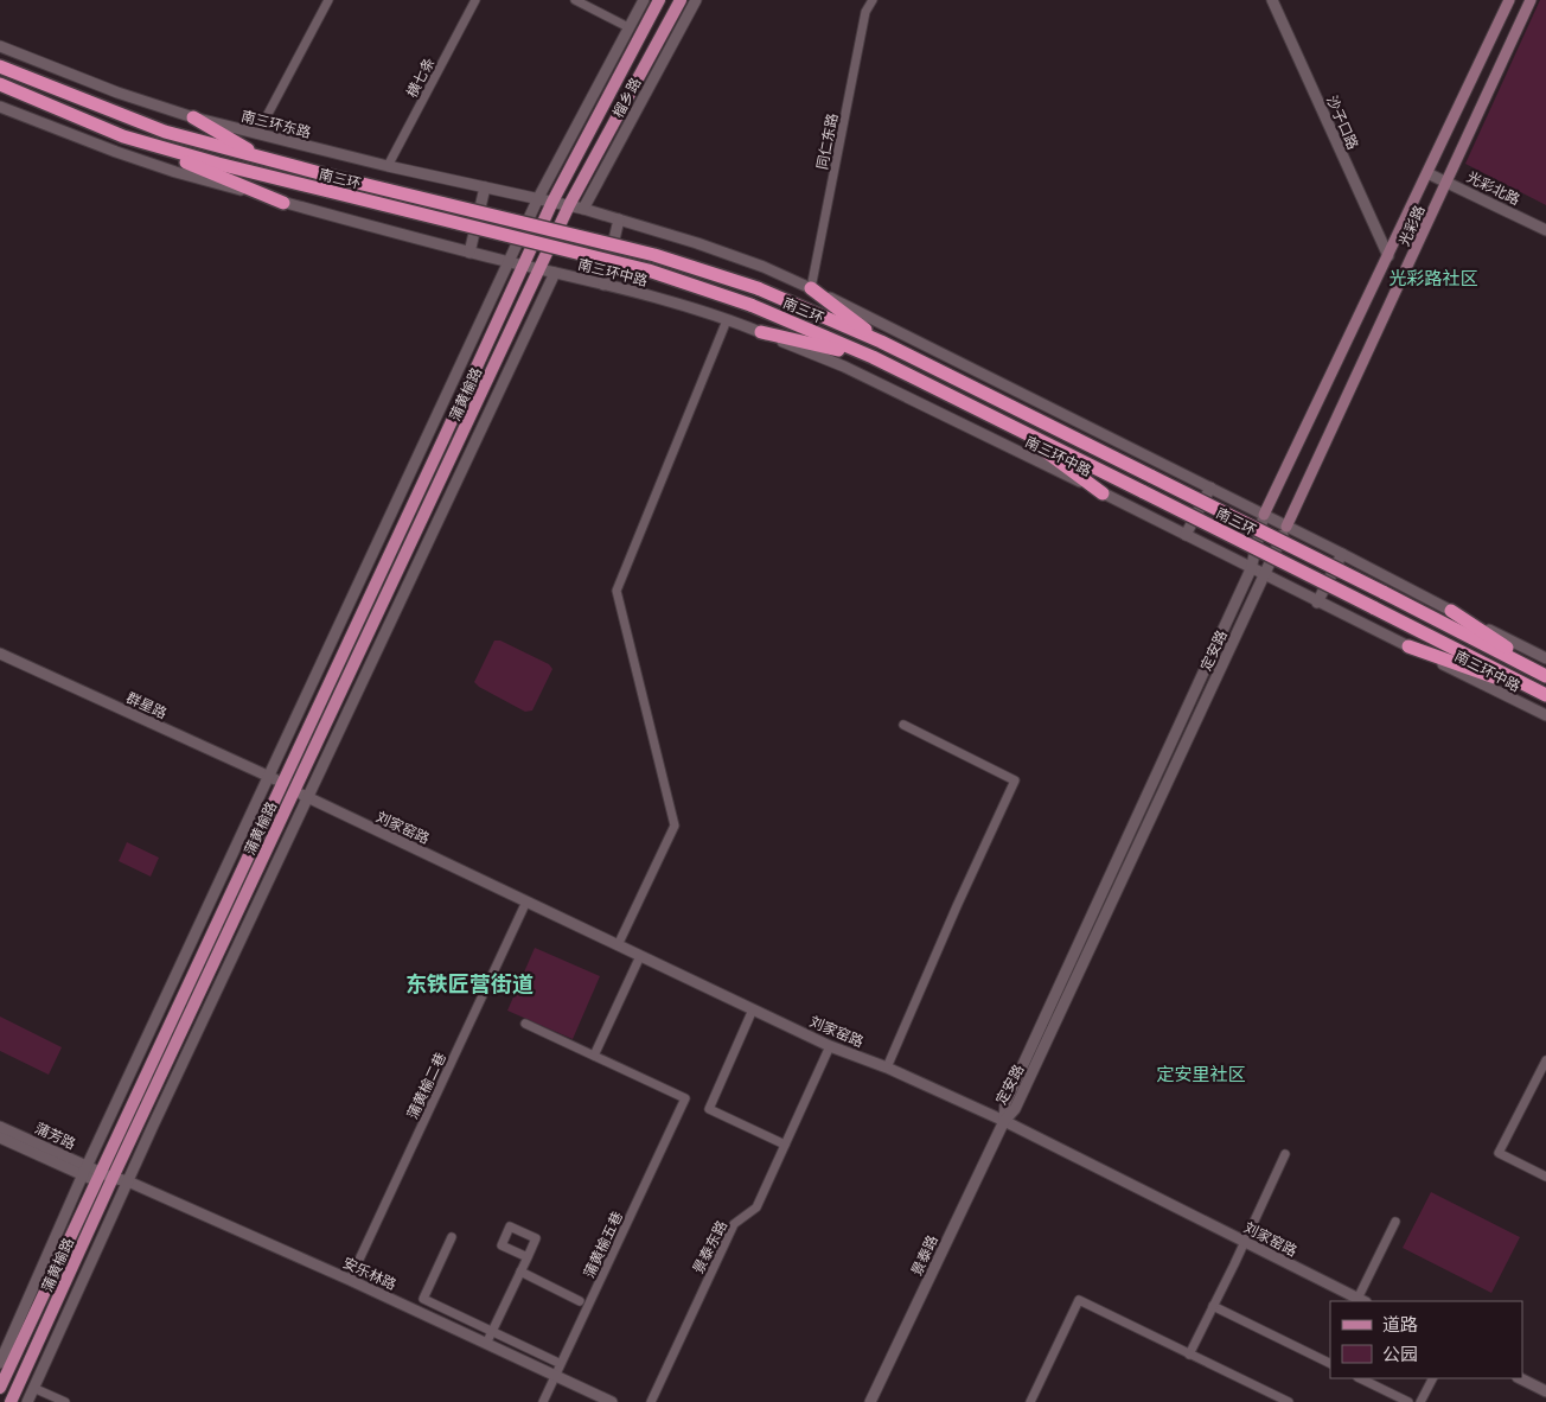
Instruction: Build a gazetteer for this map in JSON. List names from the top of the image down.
{
  "streets": {
    "highway": ["南三环"],
    "main road": ["榴乡路", "光彩路", "蒲黄榆路"],
    "street": [
      "横七条",
      "沙子口路",
      "南三环东路",
      "同仁东路",
      "光彩北路",
      "南三环中路",
      "定安路",
      "群星路",
      "刘家窑路",
      "蒲黄榆二巷",
      "蒲芳路",
      "蒲黄榆五巷",
      "景泰东路",
      "景泰路",
      "安乐林路"
    ]
  },
  "crossings": [
    ["横七条", "南三环东路"],
    ["榴乡路", "南三环东路"],
    ["榴乡路", "南三环中路"],
    ["榴乡路", "蒲黄榆路"],
    ["榴乡路", "群星路"],
    ["榴乡路", "蒲芳路"],
    ["沙子口路", "光彩路"],
    ["光彩北路", "光彩路"],
    ["光彩路", "定安路"],
    ["南三环中路", "蒲黄榆路"],
    ["南三环中路", "定安路"],
    ["蒲黄榆路", "群星路"],
    ["蒲黄榆路", "刘家窑路"],
    ["蒲黄榆路", "蒲芳路"],
    ["蒲黄榆路", "安乐林路"],
    ["定安路", "刘家窑路"],
    ["定安路", "景泰路"],
    ["刘家窑路", "蒲黄榆二巷"],
    ["刘家窑路", "景泰东路"],
    ["刘家窑路", "景泰路"],
    ["蒲黄榆二巷", "安乐林路"],
    ["蒲芳路", "安乐林路"],
    ["蒲黄榆五巷", "安乐林路"]
  ],
  "districts": ["光彩路社区", "东铁匠营街道", "定安里社区"],
  "legend": ["道路", "公园"]
}
